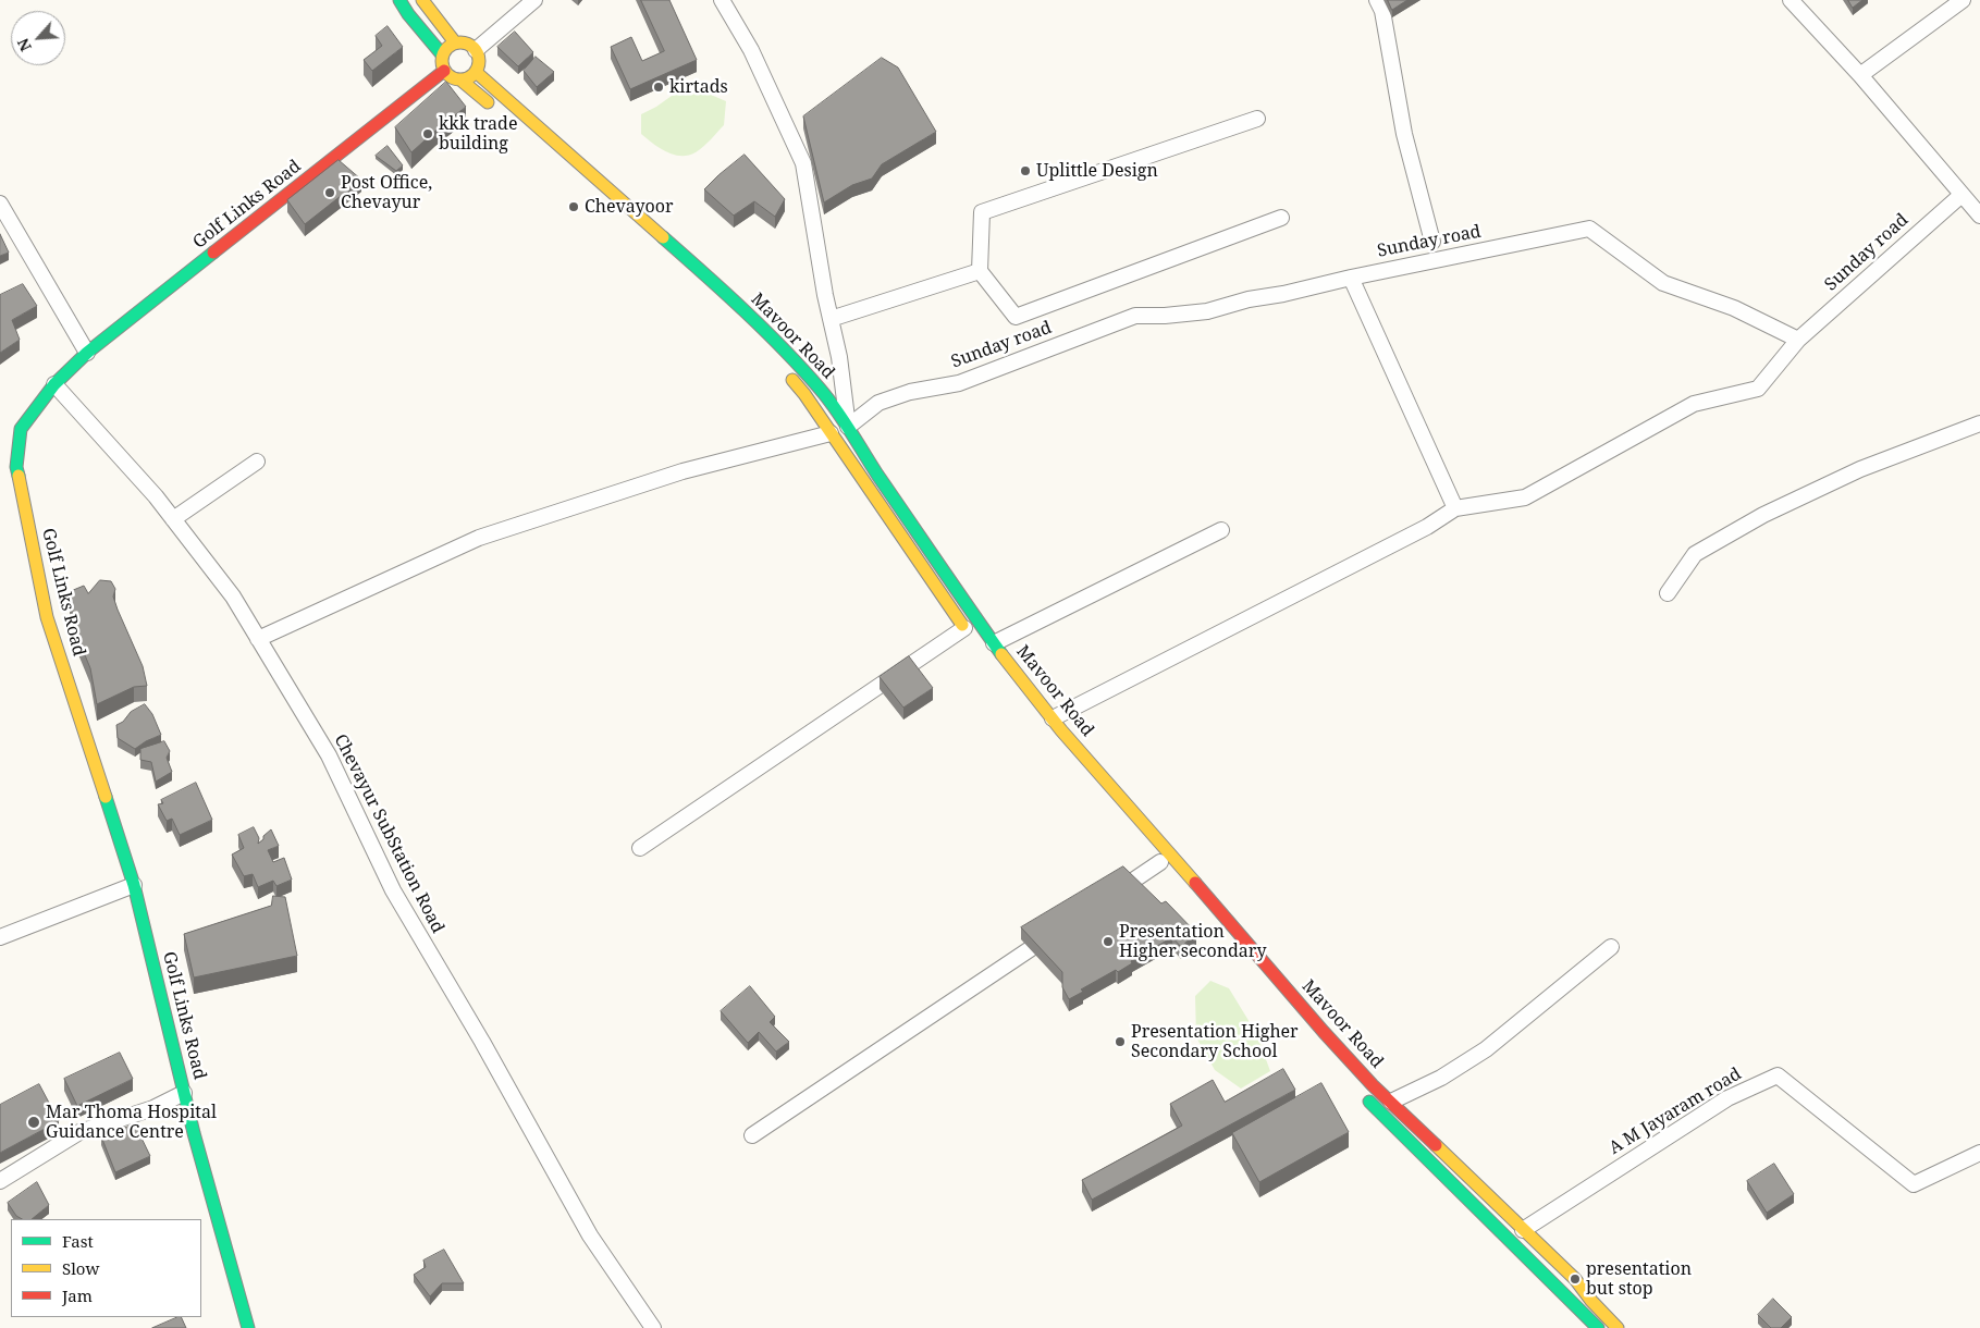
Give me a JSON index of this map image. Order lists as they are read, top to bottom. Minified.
{"streets":{"main road":["Golf Links Road","Mavoor Road"],"street":["Sunday road","Chevayur SubStation Road","A M Jayaram road"]},"crossings":[["Golf Links Road","Mavoor Road"],["Golf Links Road","Chevayur SubStation Road"],["Sunday road","Mavoor Road"],["Mavoor Road","A M Jayaram road"]],"places":["kirtads","kkk trade building","Uplittle Design","Post Office, Chevayur","Chevayoor","Presentation Higher secondary","Presentation Higher Secondary School","Mar Thoma Hospital Guidance Centre","presentation but stop"],"legend":["Fast","Slow","Jam"],"north":"bottom left"}
